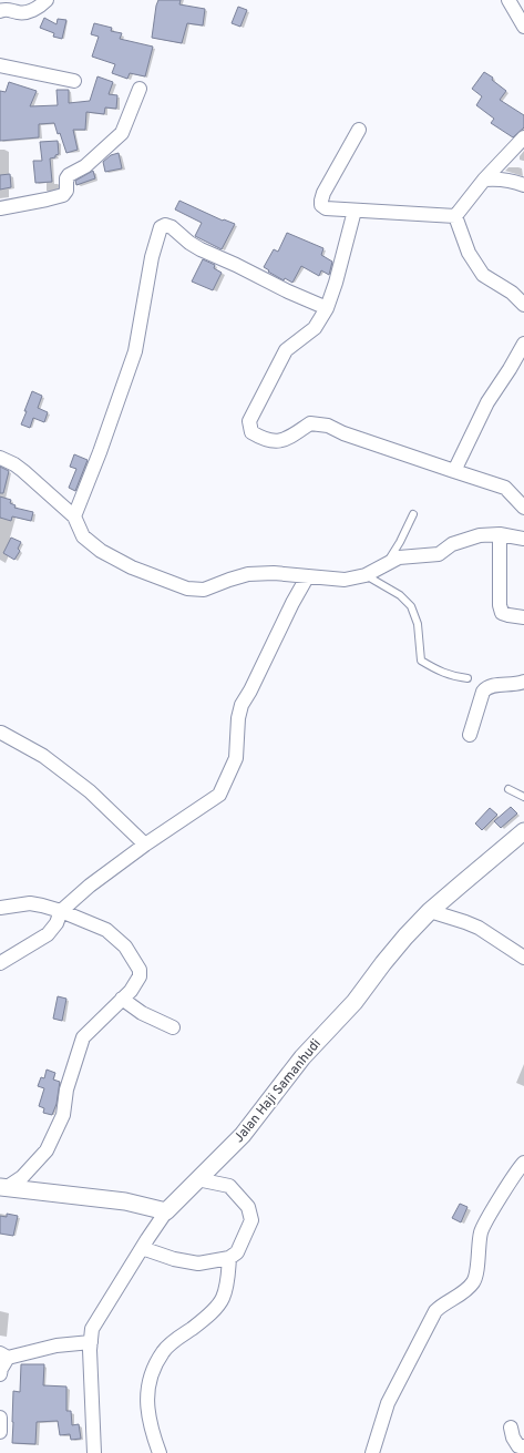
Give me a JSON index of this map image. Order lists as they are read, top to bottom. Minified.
{"streets":{"street":["Jalan Haji Samanhudi"]}}
